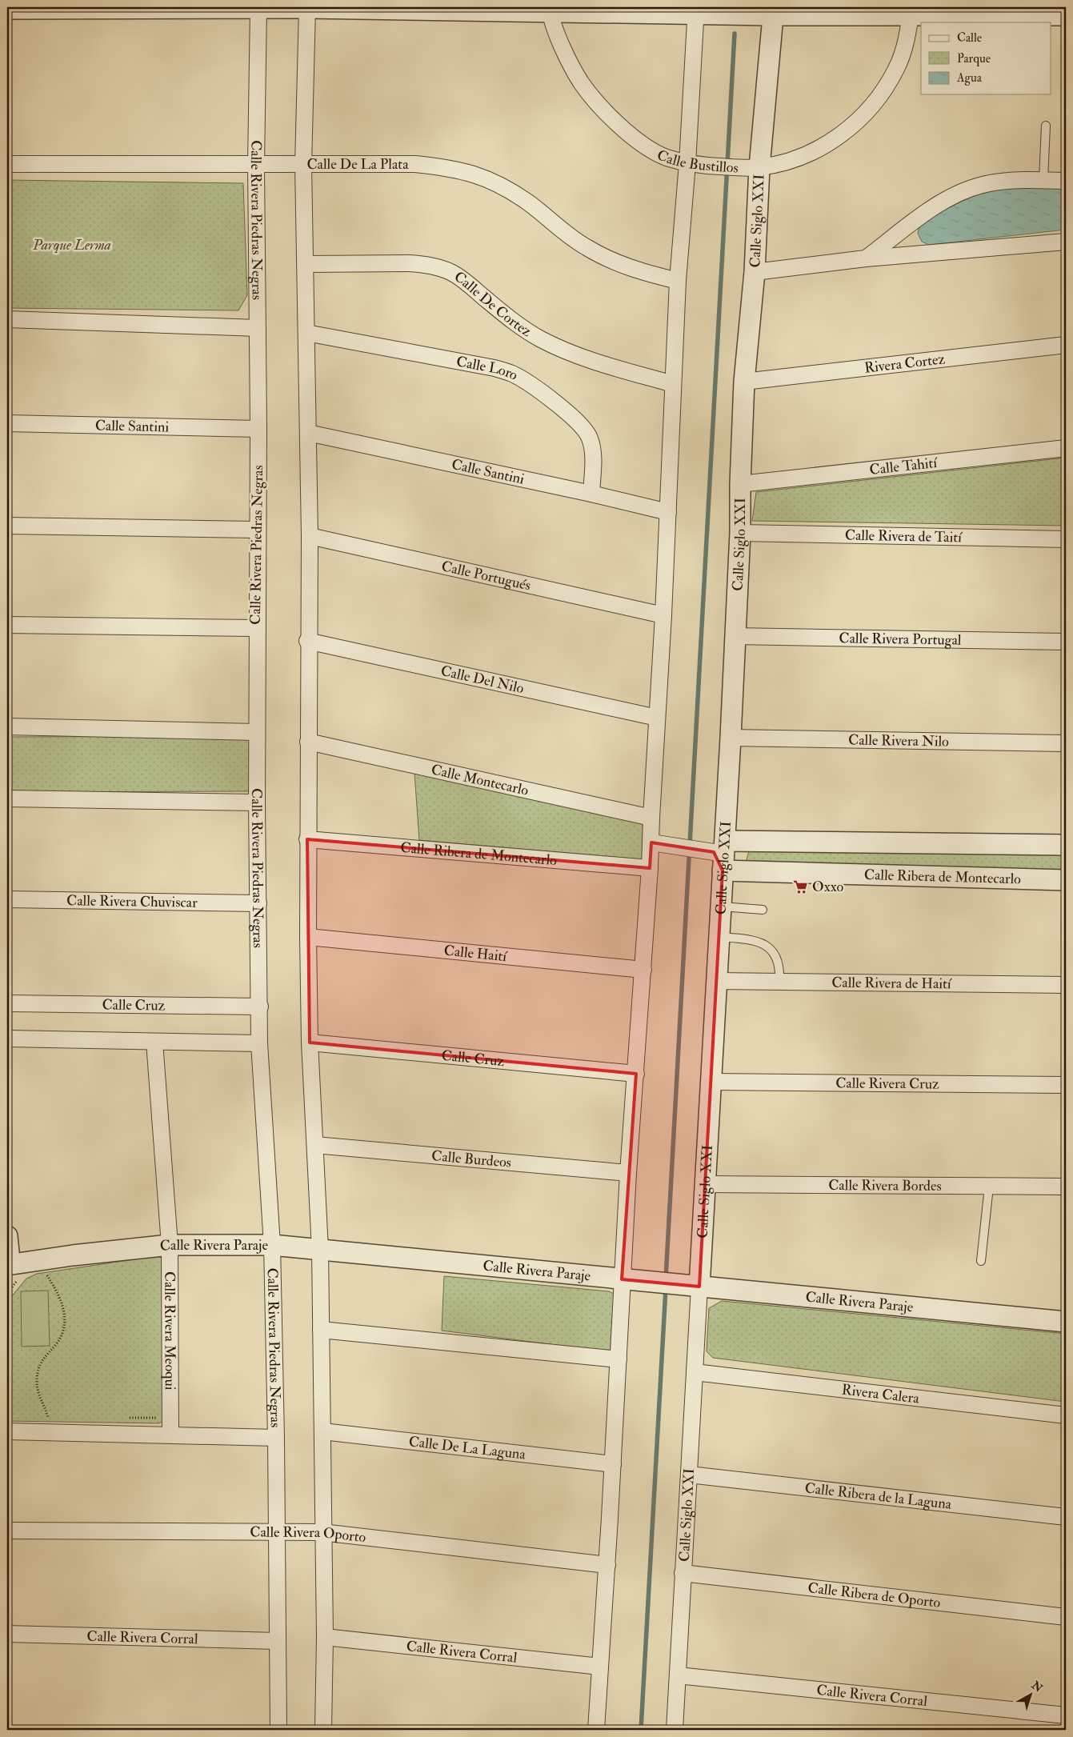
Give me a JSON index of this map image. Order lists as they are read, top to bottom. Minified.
{"streets":{"street":["Calle Bustillos","Calle De La Plata","Calle Rivera Piedras Negras","Calle Siglo XXI","Calle De Cortez","Rivera Cortez","Calle Loro","Calle Santini","Calle Tahití","Calle Rivera de Taití","Calle Portugués","Calle Rivera Portugal","Calle Del Nilo","Calle Rivera Nilo","Calle Montecarlo","Calle Ribera de Montecarlo","Calle Rivera Chuviscar","Calle Haití","Calle Rivera de Haití","Calle Cruz","Calle Rivera Cruz","Calle Burdeos","Calle Rivera Bordes","Calle Rivera Paraje","Calle Rivera Meoqui","Rivera Calera","Calle De La Laguna","Calle Ribera de la Laguna","Calle Rivera Oporto","Calle Ribera de Oporto","Calle Rivera Corral"]},"crossings":[["Calle Bustillos","Calle Siglo XXI"],["Calle De La Plata","Calle Rivera Piedras Negras"],["Calle Rivera Piedras Negras","Calle Santini"],["Calle Rivera Piedras Negras","Calle Rivera Chuviscar"],["Calle Rivera Piedras Negras","Calle Cruz"],["Calle Rivera Piedras Negras","Calle Rivera Paraje"],["Calle Rivera Piedras Negras","Calle Rivera Oporto"],["Calle Rivera Piedras Negras","Calle Rivera Corral"],["Calle Siglo XXI","Rivera Cortez"],["Calle Siglo XXI","Calle Tahití"],["Calle Siglo XXI","Calle Rivera de Taití"],["Calle Siglo XXI","Calle Rivera Portugal"],["Calle Siglo XXI","Calle Rivera Nilo"],["Calle Siglo XXI","Calle Ribera de Montecarlo"],["Calle Siglo XXI","Calle Rivera de Haití"],["Calle Siglo XXI","Calle Rivera Cruz"],["Calle Siglo XXI","Calle Rivera Bordes"],["Calle Siglo XXI","Calle Rivera Paraje"],["Calle Siglo XXI","Rivera Calera"],["Calle Siglo XXI","Calle Ribera de la Laguna"],["Calle Siglo XXI","Calle Ribera de Oporto"],["Calle Siglo XXI","Calle Rivera Corral"],["Calle Loro","Calle Santini"],["Calle Rivera Paraje","Calle Rivera Meoqui"]],"parks":["Parque Lerma"],"places":{"supermarket":["Oxxo"]},"legend":["Calle","Parque","Agua"],"north":"top right"}
